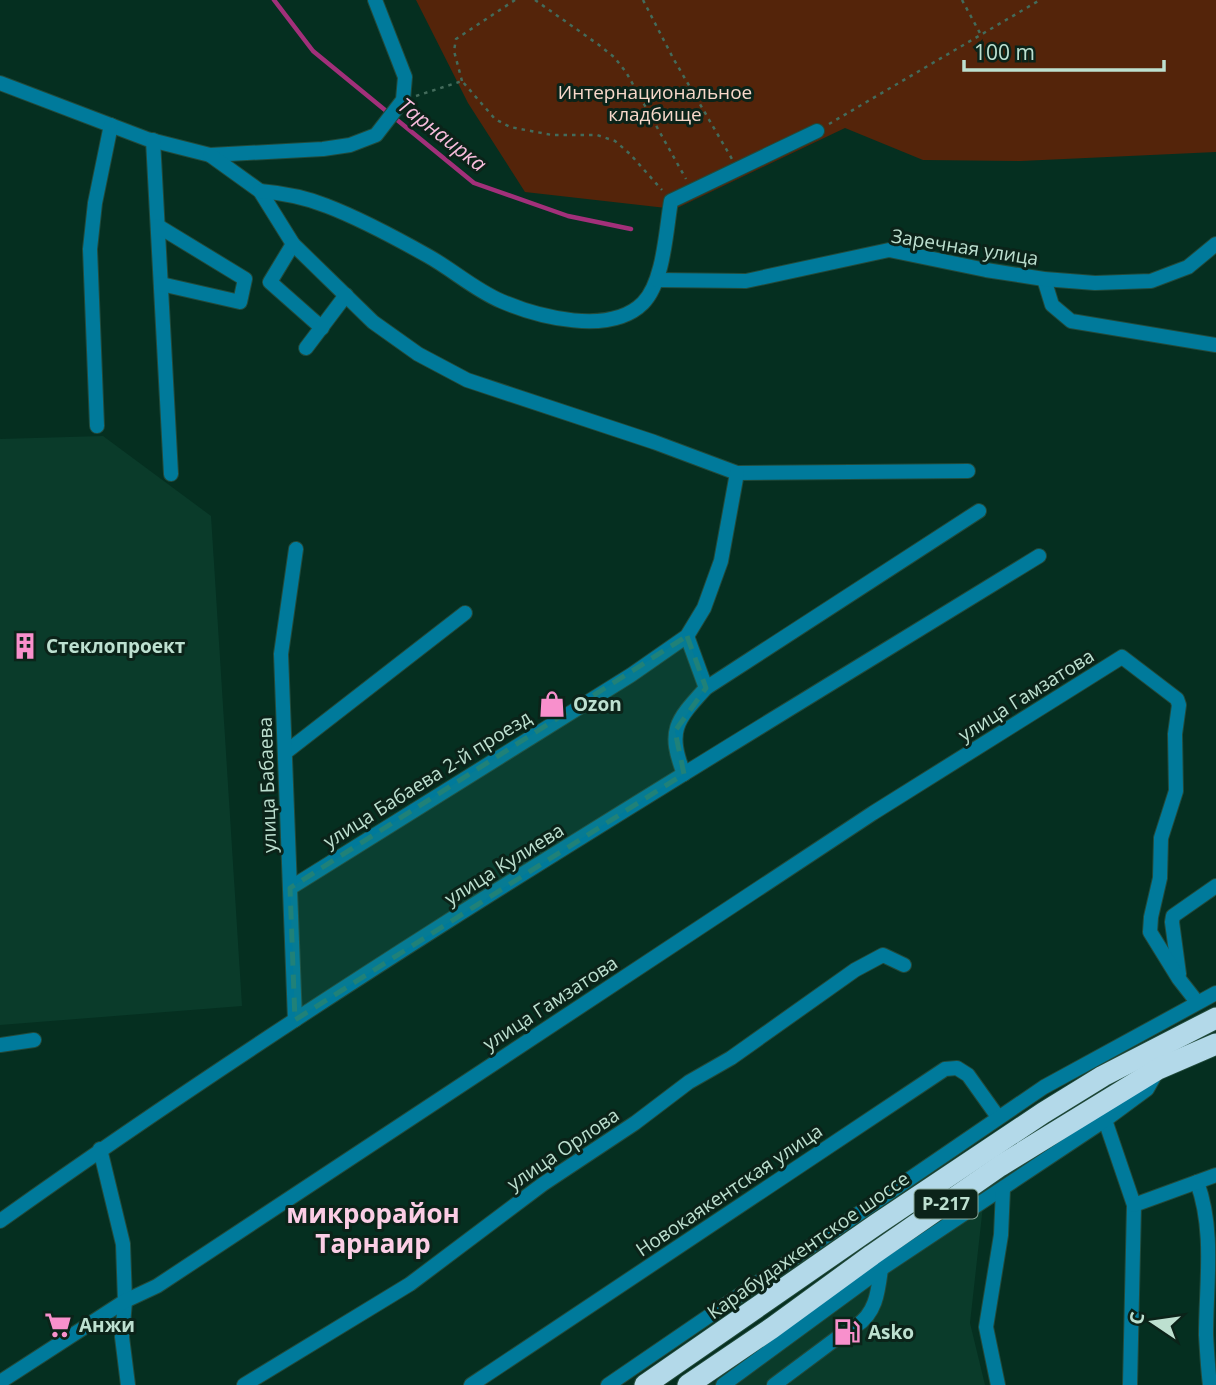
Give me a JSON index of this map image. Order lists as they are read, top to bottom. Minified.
{"streets":{"highway":["Р-217","Карабудахкентское шоссе"],"street":["Заречная улица","улица Гамзатова","улица Бабаева 2-й проезд","улица Бабаева","улица Кулиева","улица Орлова","Новокаякентская улица"]},"crossings":[["улица Бабаева 2-й проезд","улица Бабаева"],["улица Бабаева","улица Кулиева"]],"districts":["микрорайон Тарнаир"],"water":["Тарнаирка"],"parks":["Интернациональное кладбище"],"places":{"building":["Стеклопроект"],"shop":["Ozon"],"supermarket":["Анжи"],"fuel station":["Asko"]},"scale_bar":"100 m","north":"left"}
